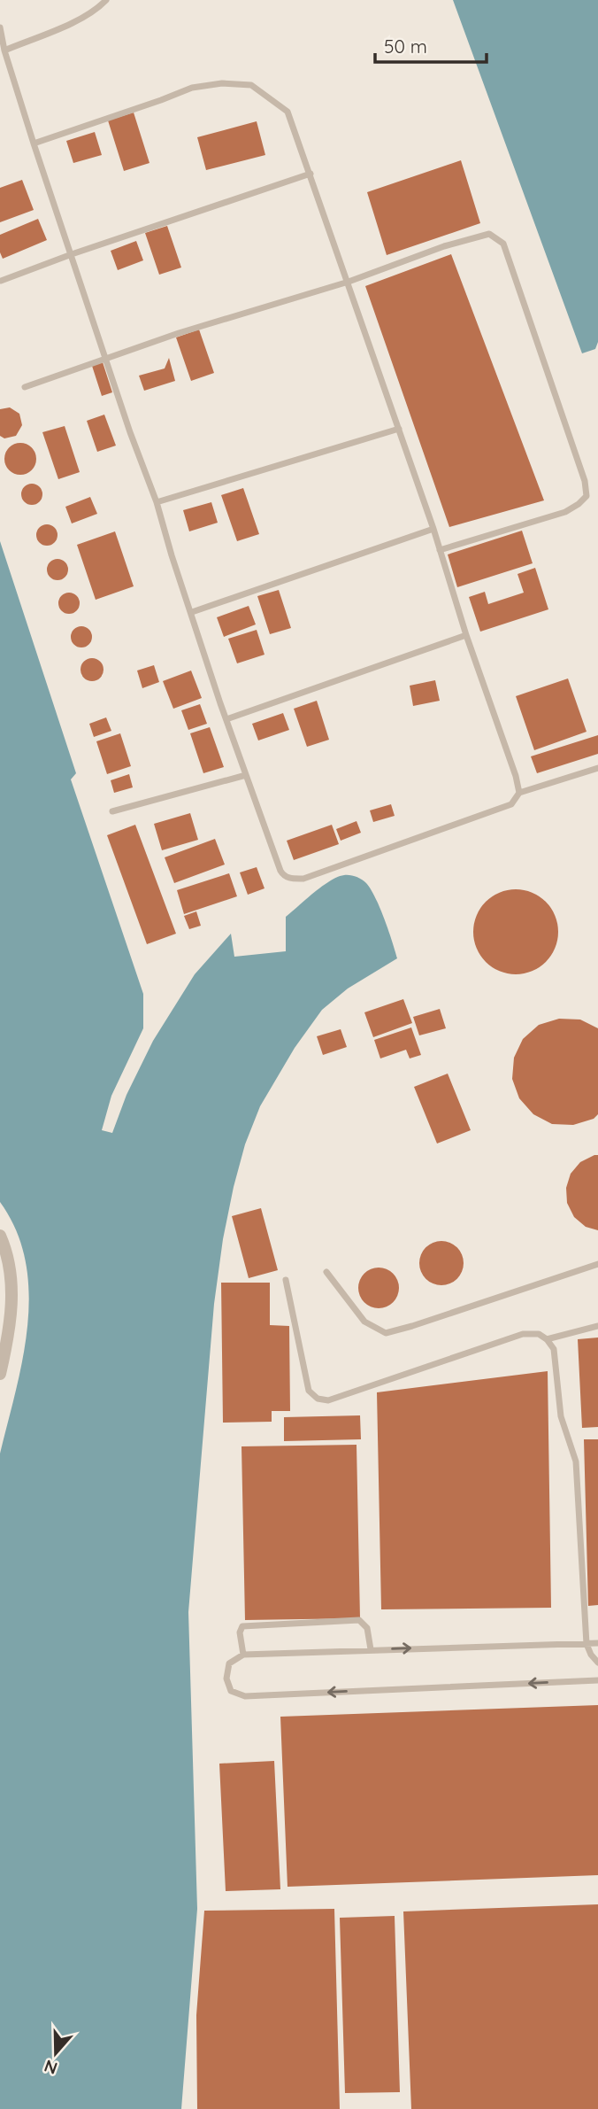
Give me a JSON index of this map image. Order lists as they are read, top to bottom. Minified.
{"scale_bar":"50 m","north":"bottom"}
